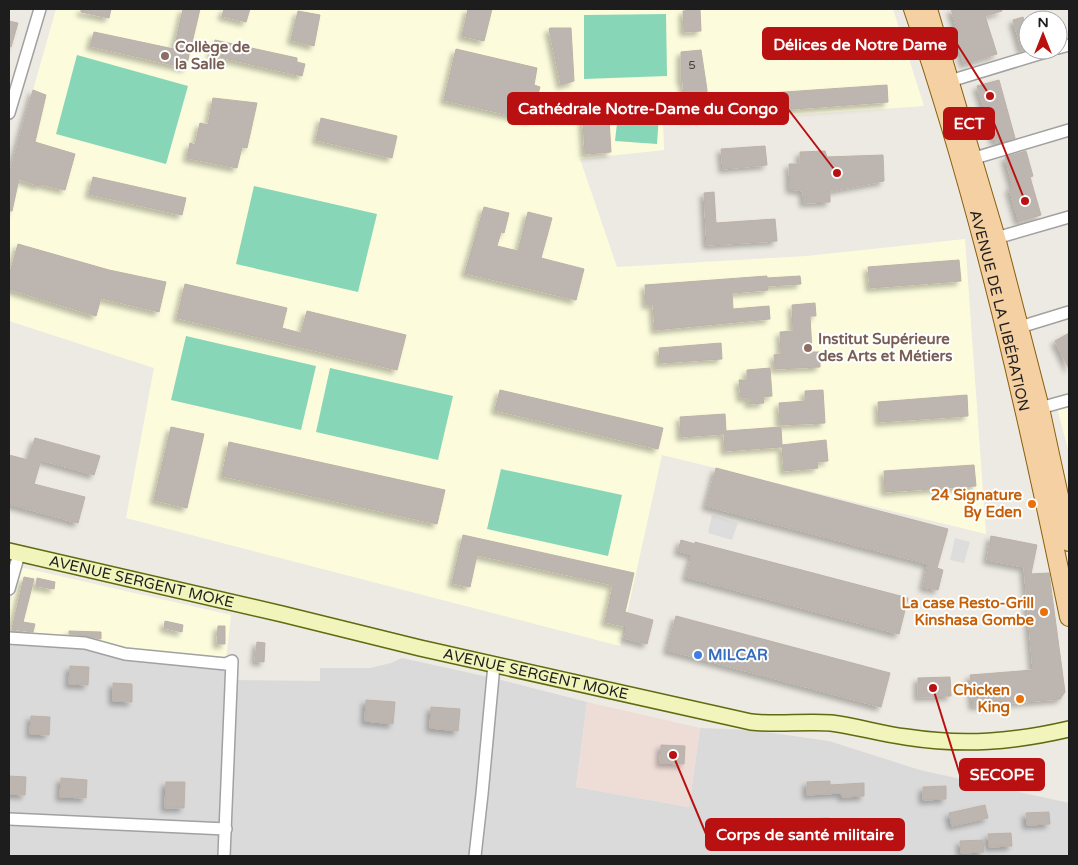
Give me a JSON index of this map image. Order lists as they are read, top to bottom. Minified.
{"streets":{"main road":["AVENUE DE LA LIBÉRATION","AVENUE SERGENT MOKE"]},"places":["Collège de la Salle","Délices de Notre Dame","Cathédrale Notre-Dame du Congo","ECT","Institut Supérieure des Arts et Métiers","24 Signature By Eden","La case Resto-Grill Kinshasa Gombe","MILCAR","SECOPE","Chicken King","Corps de santé militaire"],"house_numbers":["5"],"north":"top"}
